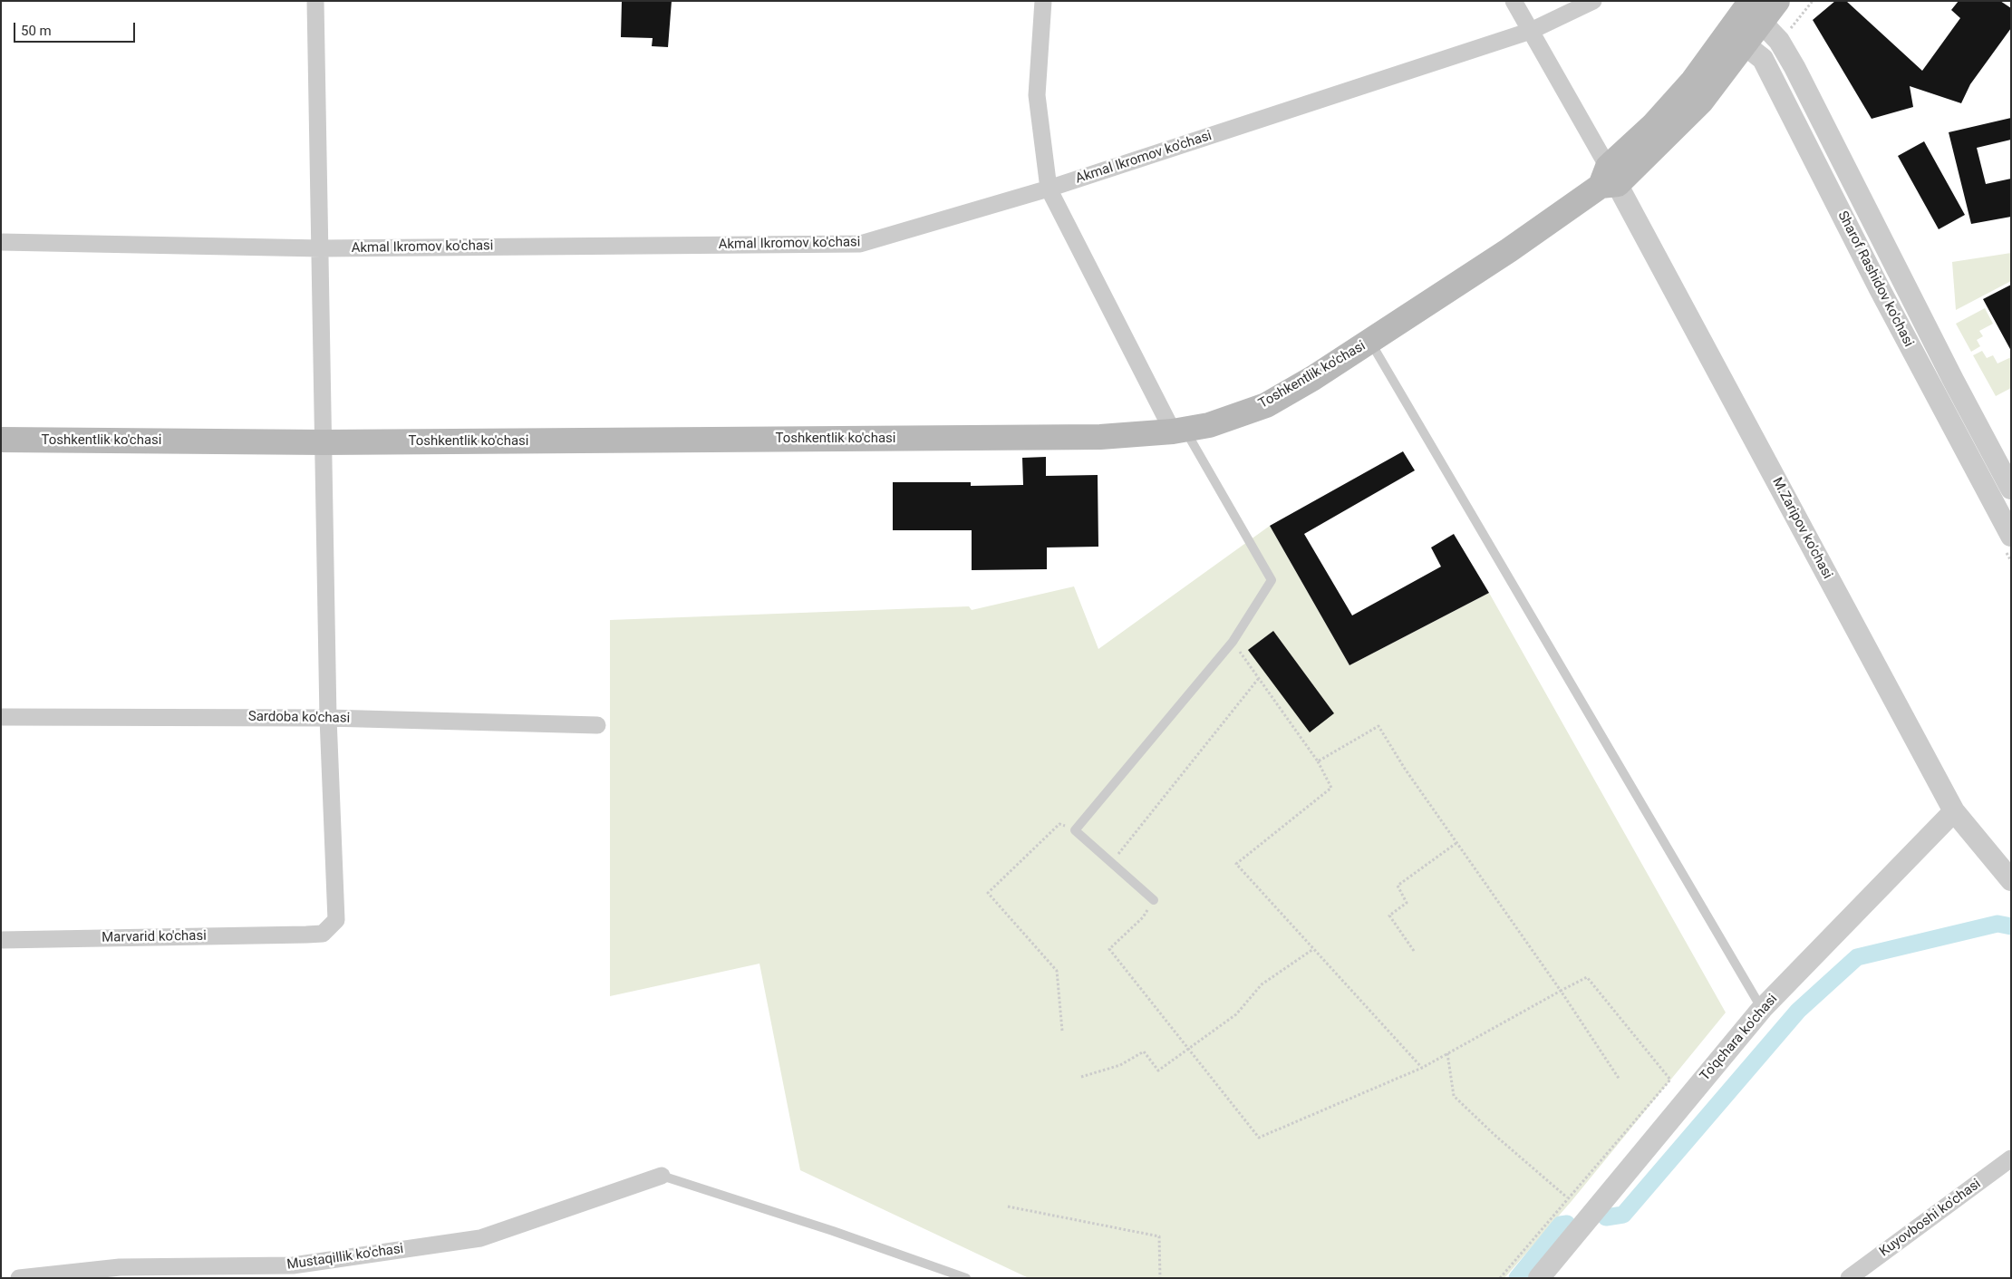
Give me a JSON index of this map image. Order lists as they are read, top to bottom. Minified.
{"streets":{"main road":["Toshkentlik ko'chasi"],"street":["Akmal Ikromov ko'chasi","Sharof Rashidov ko'chasi","M.Zaripov ko'chasi","Sardoba ko'chasi","Marvarid ko'chasi","To'qchara ko'chasi","Kuyovboshi ko'chasi","Mustaqillik ko'chasi"]},"crossings":[["Akmal Ikromov ko'chasi","Marvarid ko'chasi"],["Sharof Rashidov ko'chasi","Toshkentlik ko'chasi"],["Toshkentlik ko'chasi","M.Zaripov ko'chasi"],["Toshkentlik ko'chasi","Marvarid ko'chasi"],["M.Zaripov ko'chasi","To'qchara ko'chasi"],["Sardoba ko'chasi","Marvarid ko'chasi"]],"scale_bar":"50 m"}
